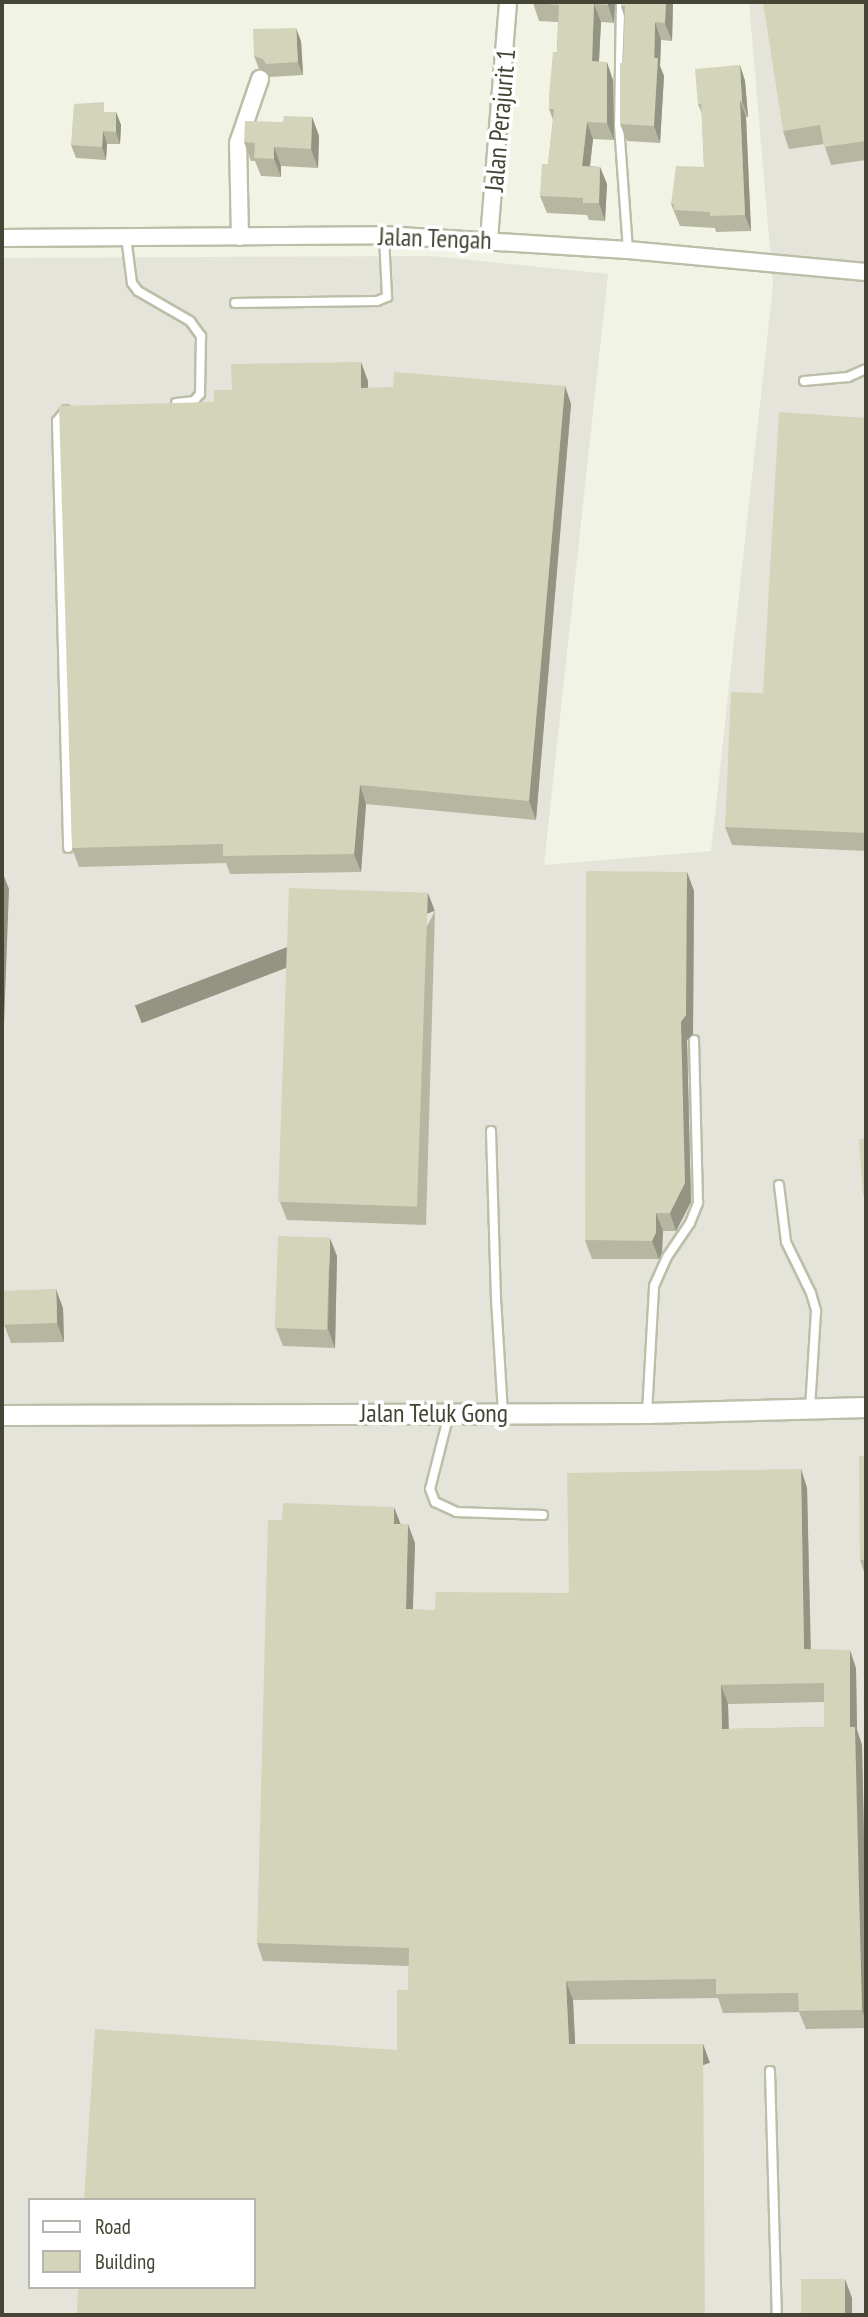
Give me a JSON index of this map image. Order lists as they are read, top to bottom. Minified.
{"streets":{"street":["Jalan Perajurit 1","Jalan Tengah","Jalan Teluk Gong"]},"crossings":[["Jalan Perajurit 1","Jalan Tengah"]],"legend":["Road","Building"]}
